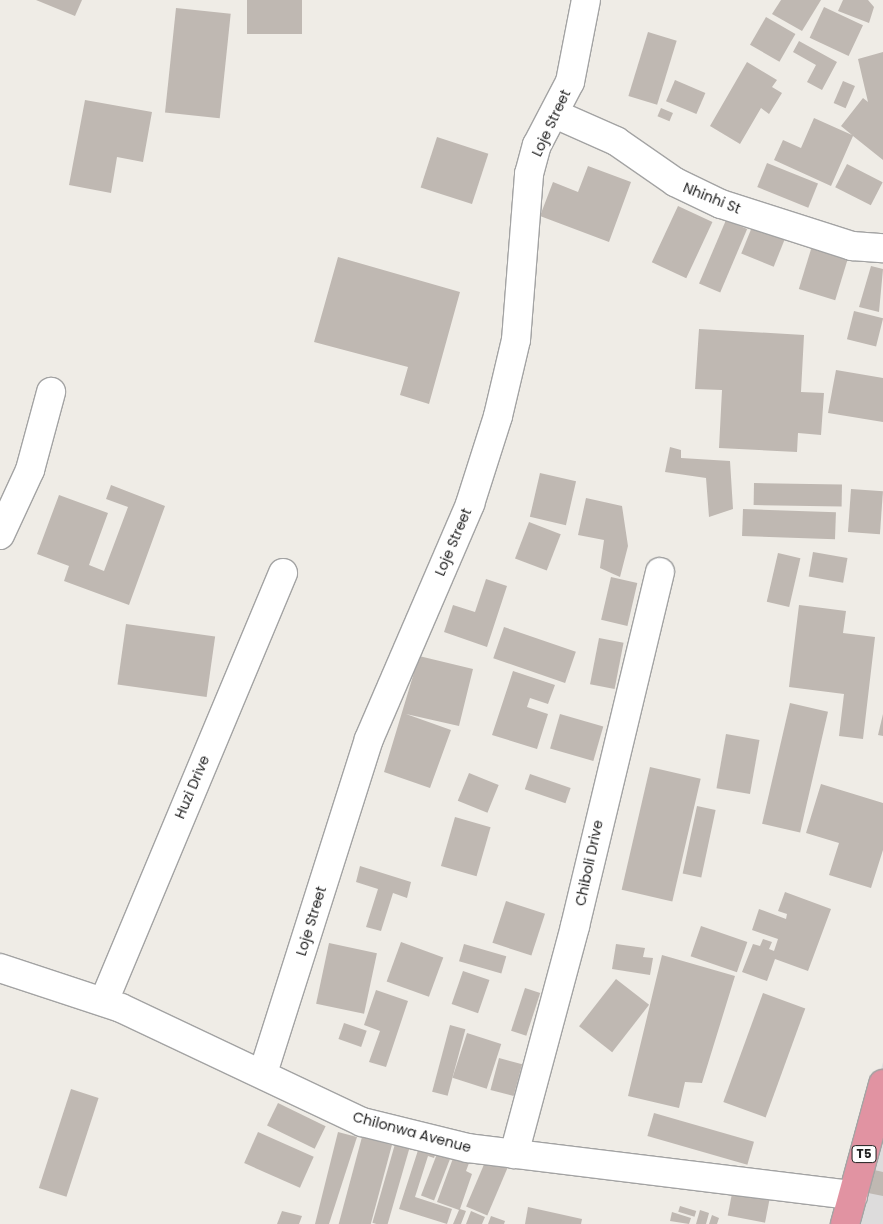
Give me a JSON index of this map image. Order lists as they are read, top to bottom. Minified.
{"streets":{"highway":["T5"],"street":["Loje Street","Nhinhi St","Huzi Drive","Chiboli Drive","Chilonwa Avenue"]},"crossings":[["Loje Street","Nhinhi St"],["Loje Street","Chilonwa Avenue"],["Huzi Drive","Chilonwa Avenue"],["Chiboli Drive","Chilonwa Avenue"],["Chilonwa Avenue","T5"]]}
